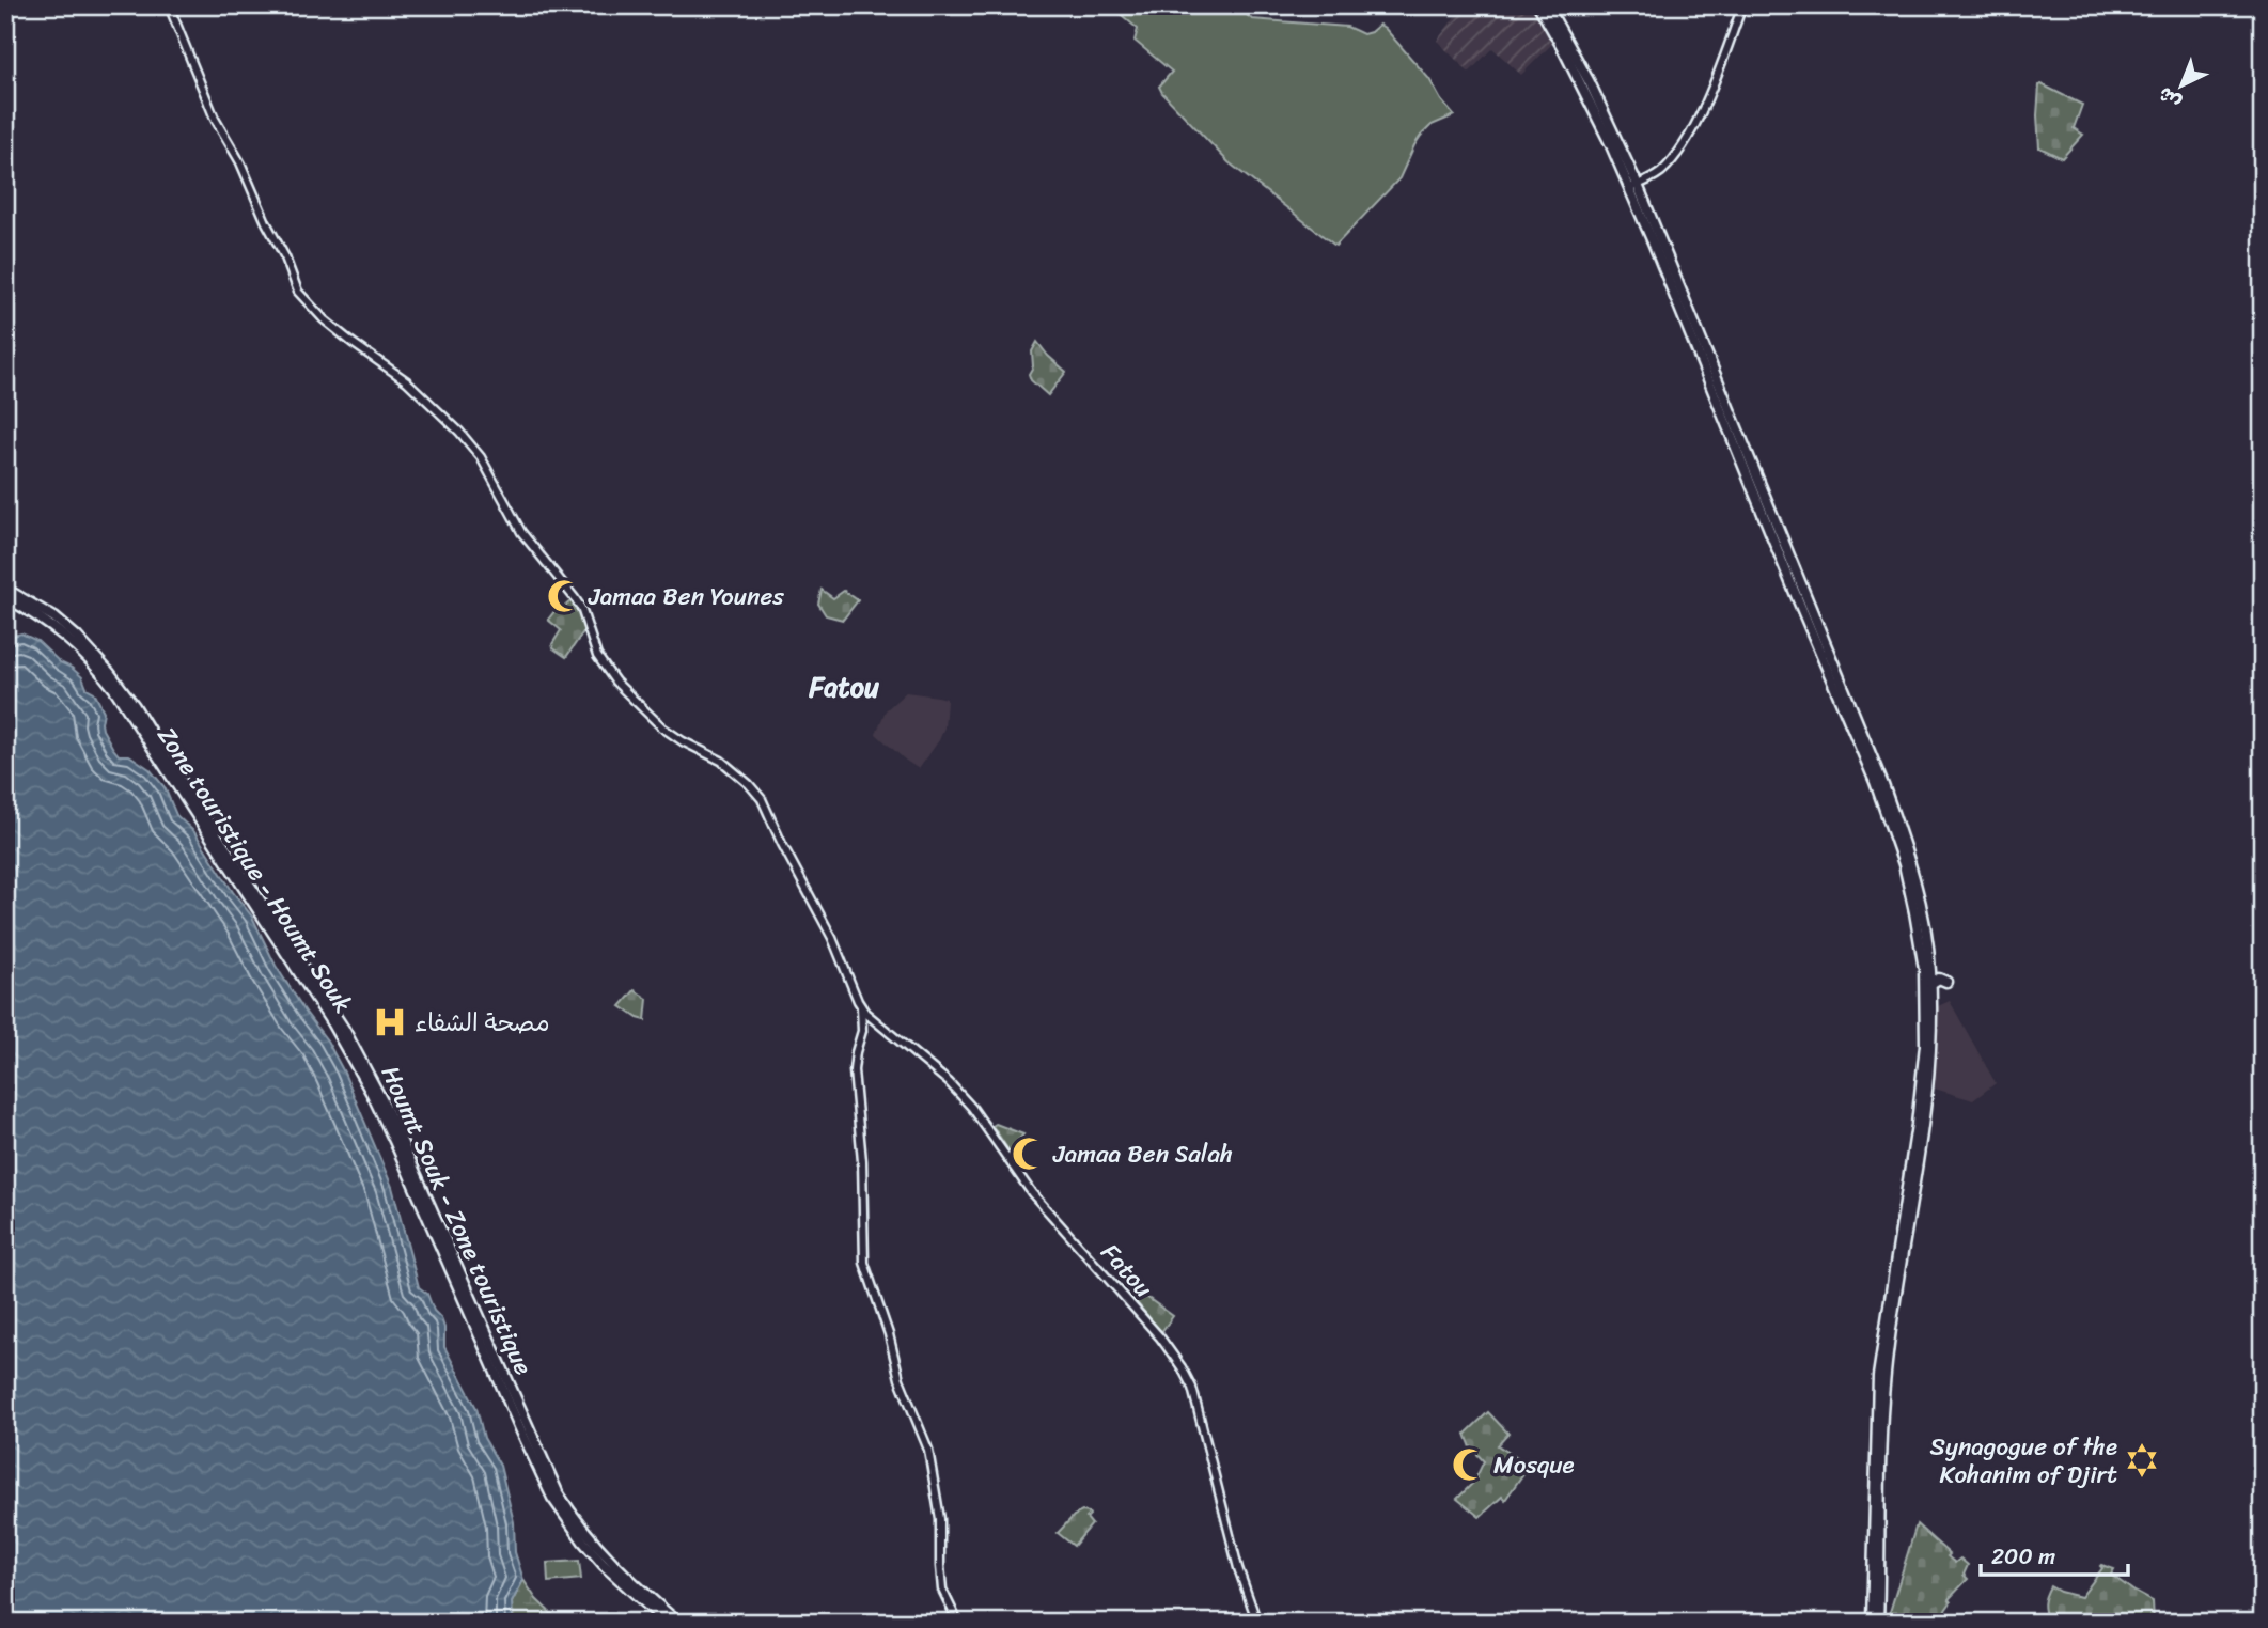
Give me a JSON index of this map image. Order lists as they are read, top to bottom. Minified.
{"streets":{"main road":["Zone touristique - Houmt Souk","Houmt Souk - Zone touristique"],"street":["Fatou"]},"districts":["Fatou"],"places":{"mosque":["Jamaa Ben Younes","Jamaa Ben Salah","Mosque"],"hospital":["مصحة الشفاء"],"synagogue":["Synagogue of the Kohanim of Djirt"]},"scale_bar":"200 m","north":"bottom left"}
